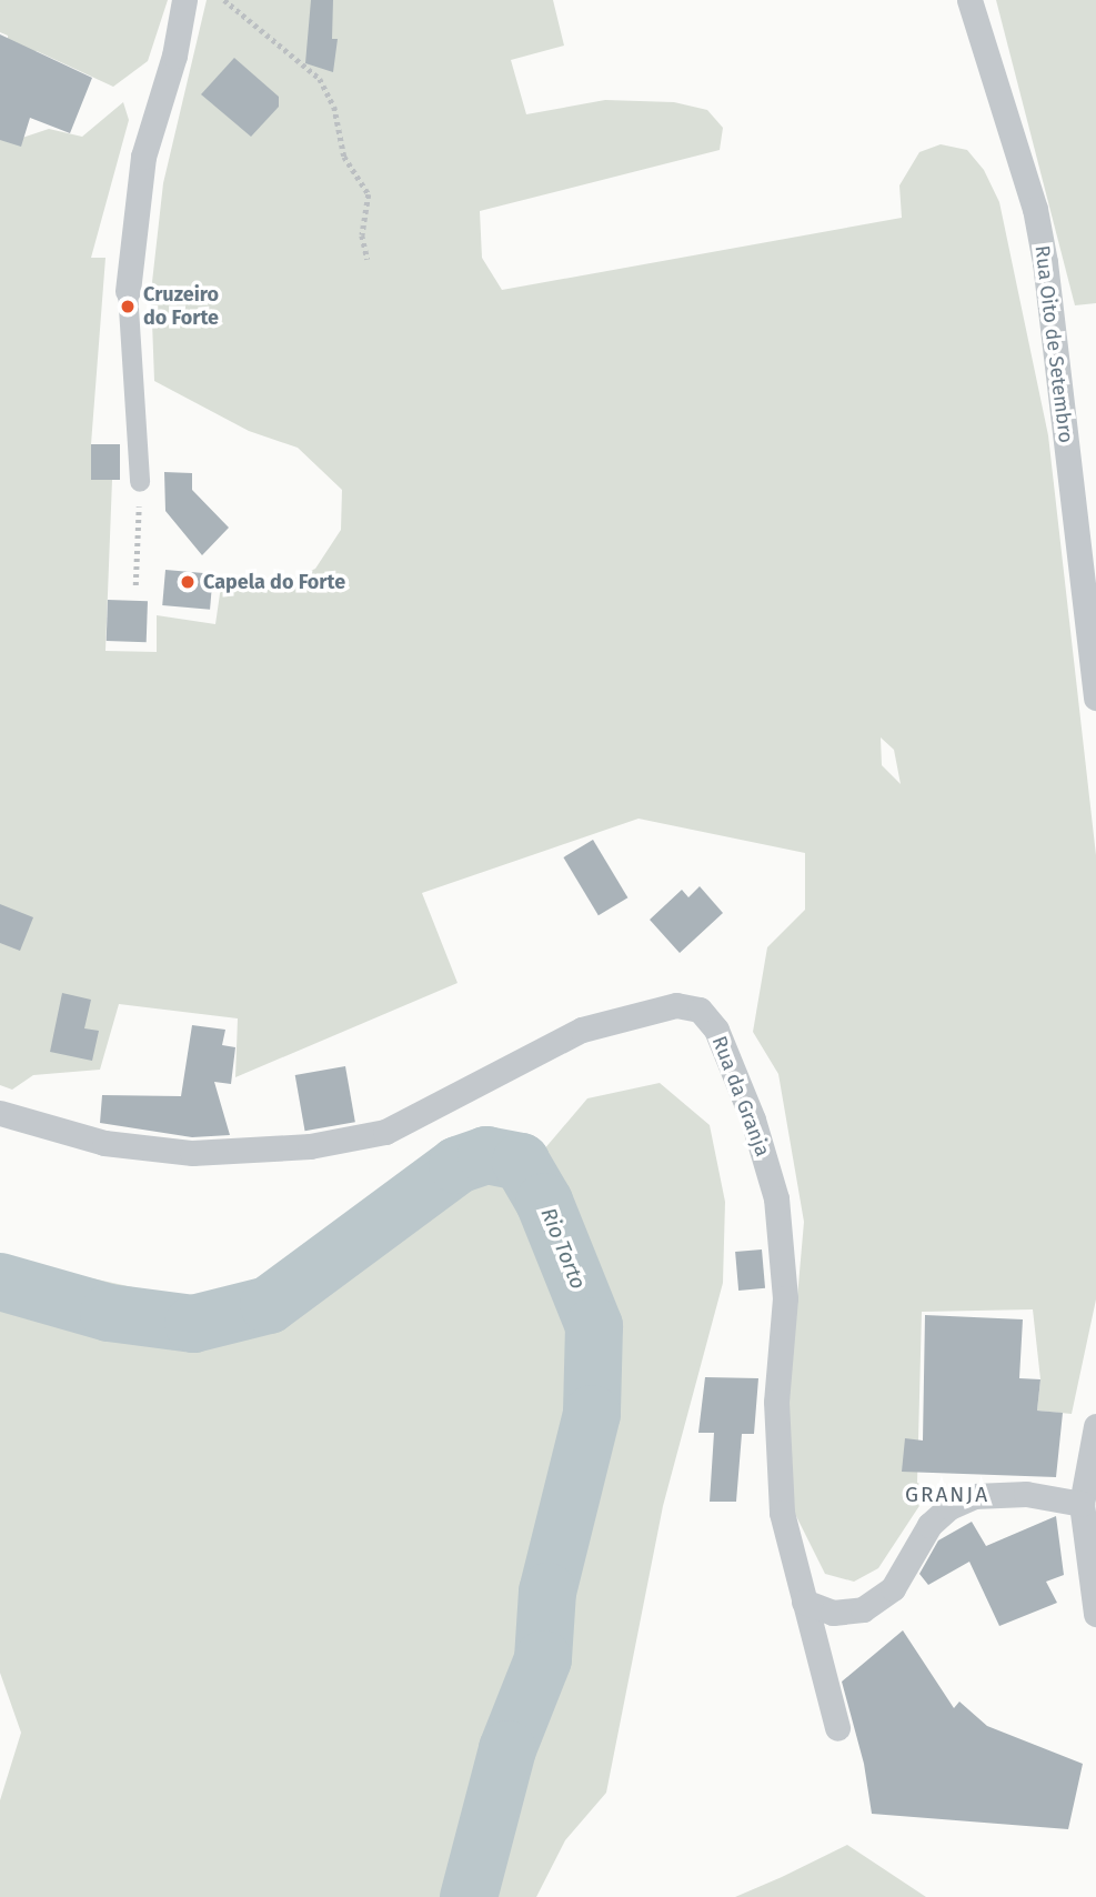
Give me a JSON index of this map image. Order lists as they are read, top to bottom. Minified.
{"streets":{"street":["Rua Oito de Setembro","Rua da Granja"]},"districts":["GRANJA"],"water":["Rio Torto"],"places":["Cruzeiro do Forte","Capela do Forte"]}
